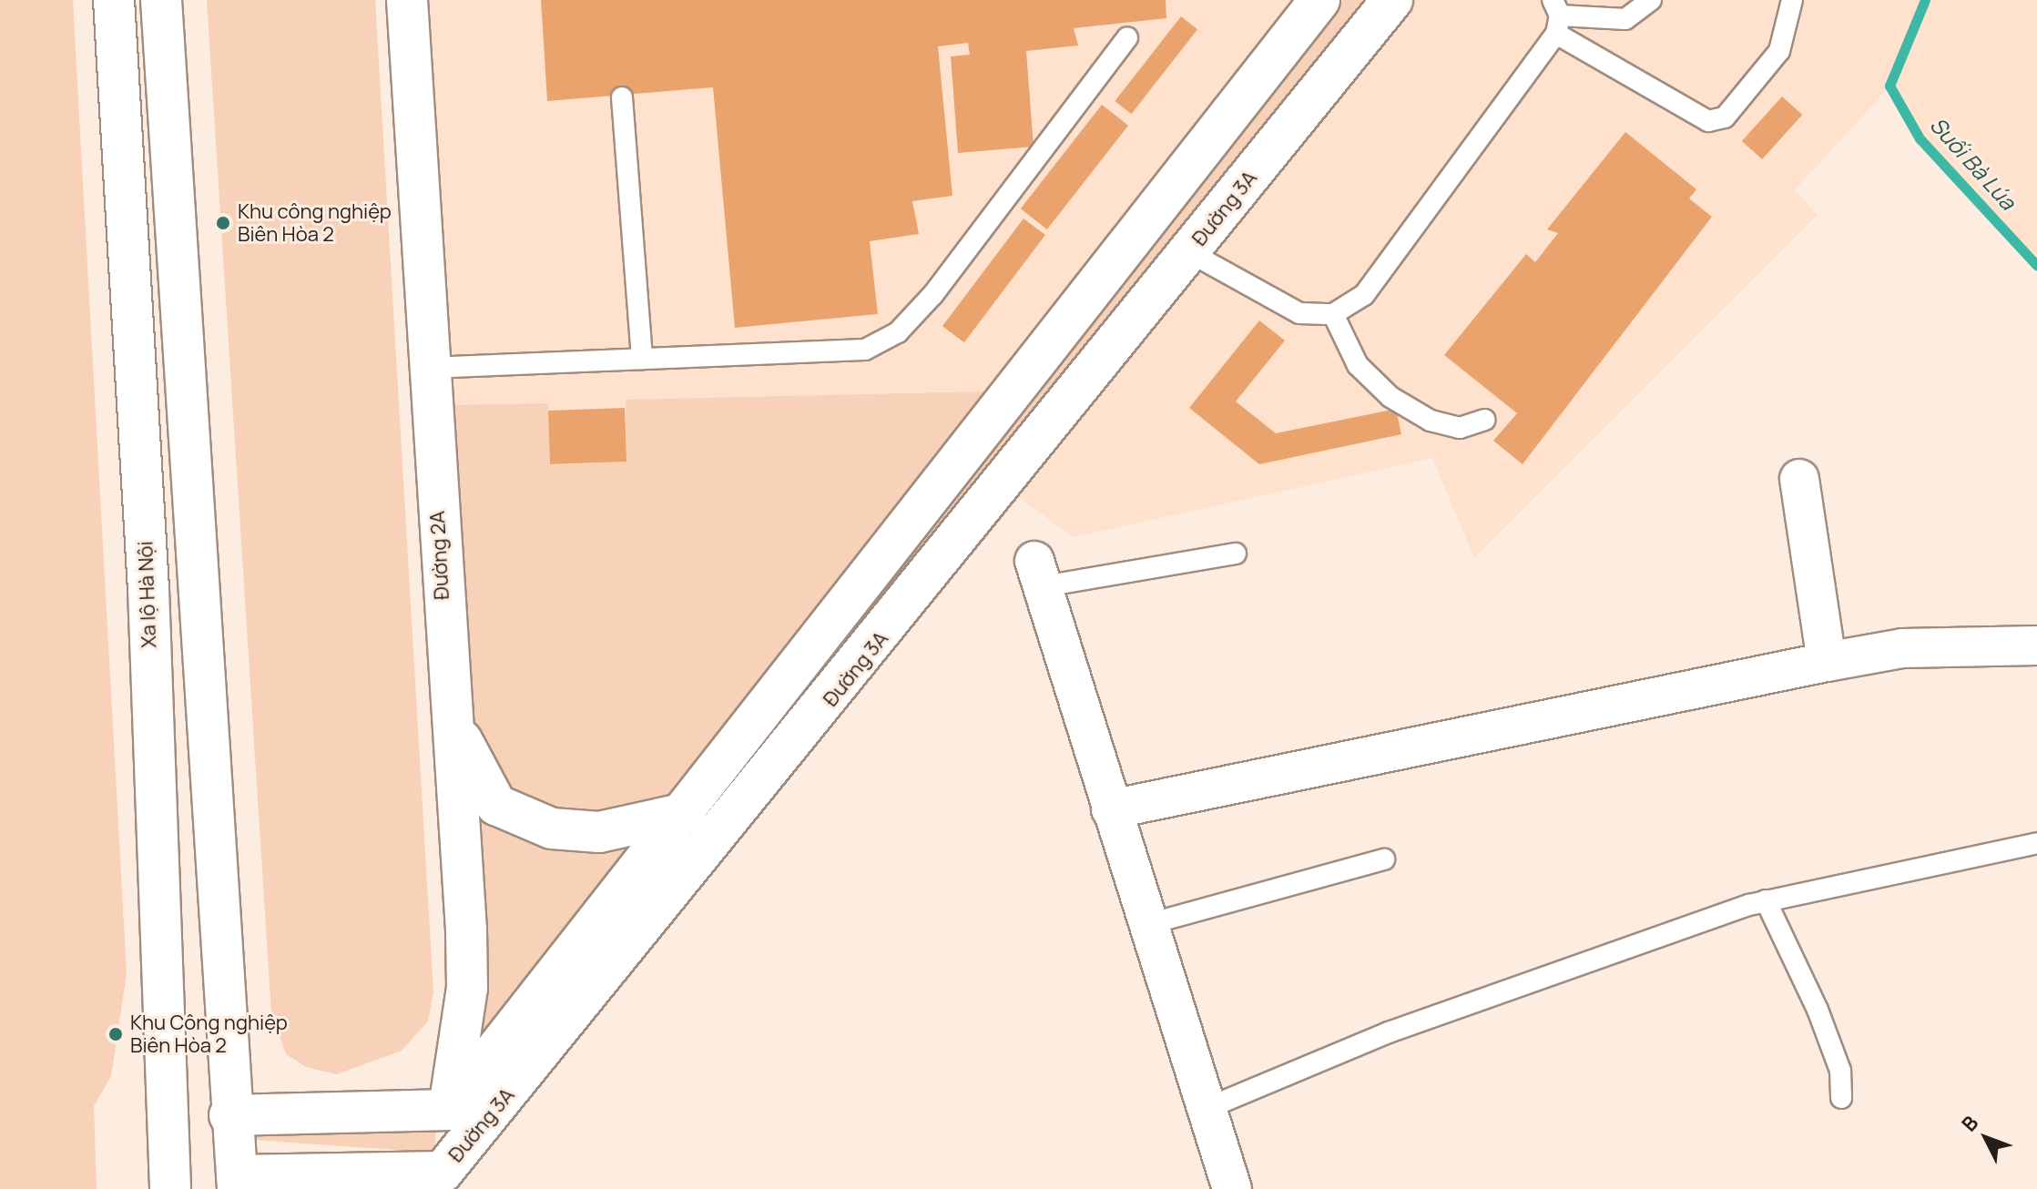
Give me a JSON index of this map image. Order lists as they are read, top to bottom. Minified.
{"streets":{"main road":["Đường 3A","Đường 2A","Xa lộ Hà Nội"]},"crossings":[["Đường 3A","Đường 2A"]],"water":["Suối Bà Lúa"],"places":["Khu công nghiệp Biên Hòa 2","Khu Công nghiệp Biên Hòa 2"],"north":"top left"}
